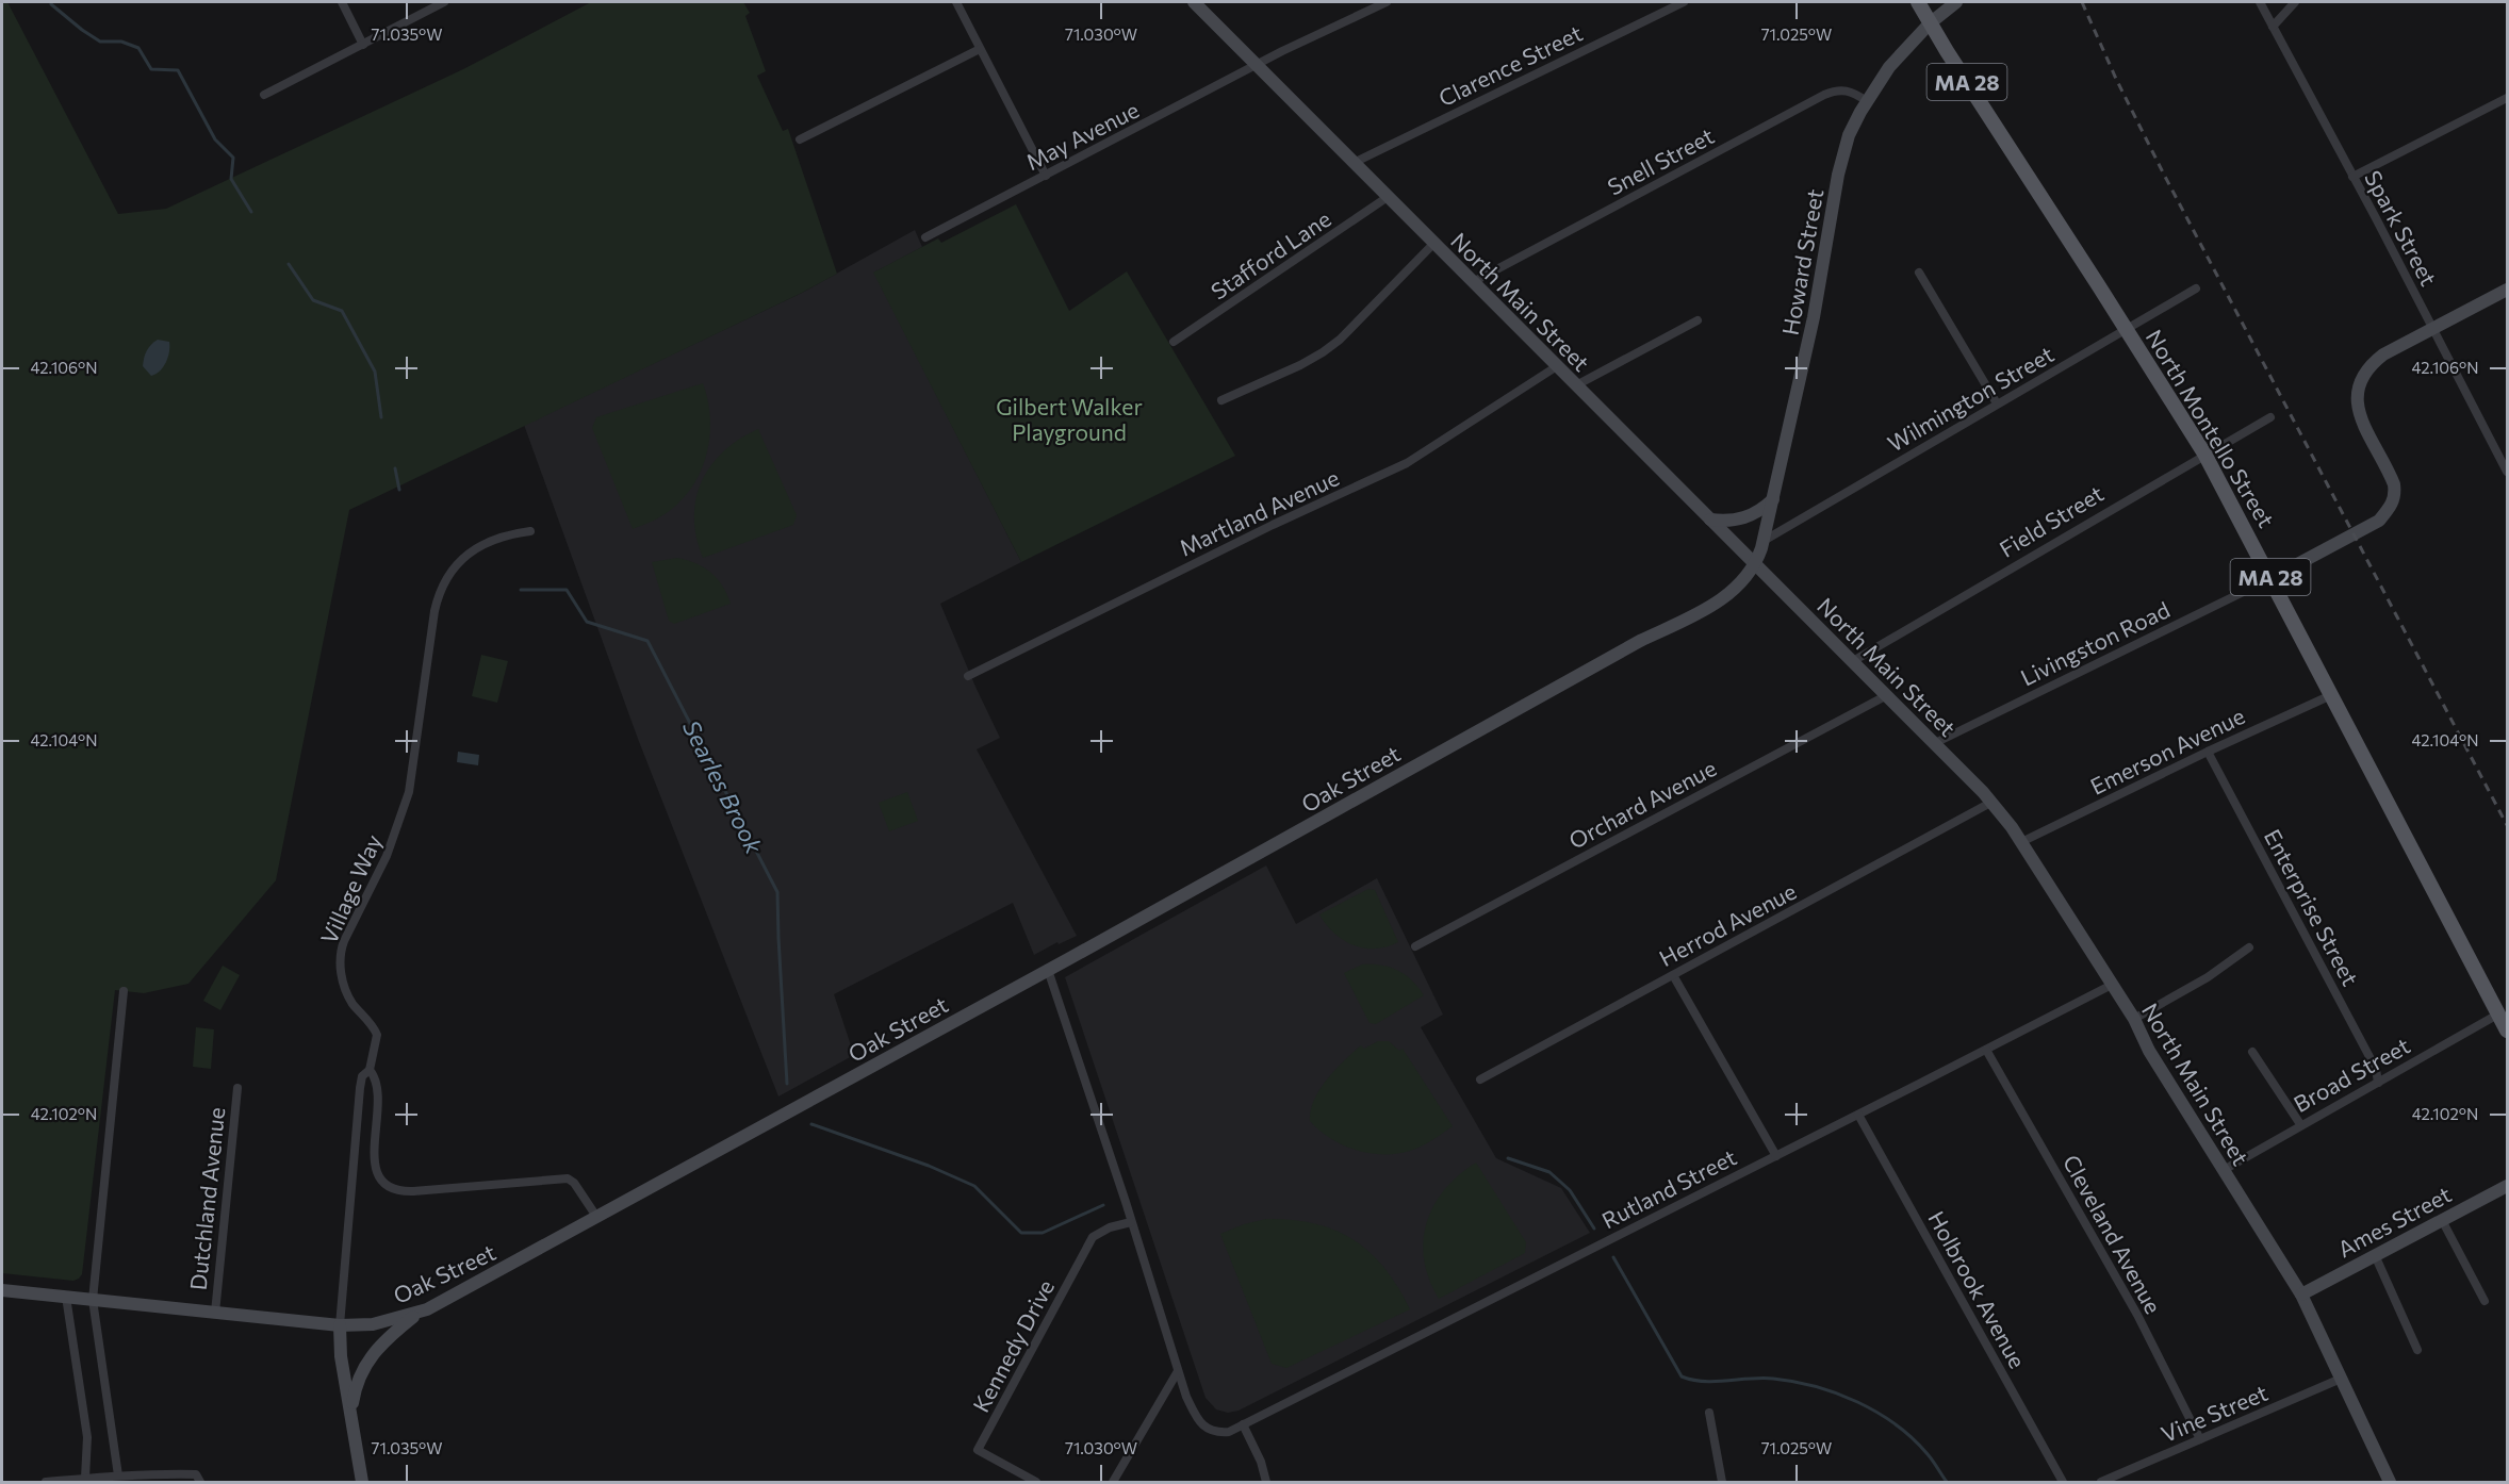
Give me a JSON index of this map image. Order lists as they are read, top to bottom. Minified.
{"streets":{"main road":["MA 28","Howard Street","North Main Street","North Montello Street","Oak Street","Ames Street"],"street":["Clarence Street","May Avenue","Snell Street","Spark Street","Stafford Lane","Wilmington Street","Martland Avenue","Field Street","Livingston Road","Emerson Avenue","Orchard Avenue","Village Way","Enterprise Street","Herrod Avenue","Broad Street","Rutland Street","Dutchland Avenue","Cleveland Avenue","Holbrook Avenue","Kennedy Drive","Vine Street"]},"crossings":[["Clarence Street","North Main Street"],["May Avenue","North Main Street"],["Snell Street","Howard Street"],["Snell Street","North Main Street"],["Stafford Lane","North Main Street"],["Howard Street","North Main Street"],["Howard Street","Wilmington Street"],["Howard Street","North Montello Street"],["Howard Street","Oak Street"],["North Main Street","Martland Avenue"],["North Main Street","Field Street"],["North Main Street","Livingston Road"],["North Main Street","Emerson Avenue"],["North Main Street","Oak Street"],["North Main Street","Orchard Avenue"],["North Main Street","Herrod Avenue"],["North Main Street","Broad Street"],["North Main Street","Rutland Street"],["North Main Street","Ames Street"],["North Main Street","Vine Street"],["Wilmington Street","North Montello Street"],["North Montello Street","Field Street"],["North Montello Street","Livingston Road"],["North Montello Street","Emerson Avenue"],["North Montello Street","Broad Street"],["Emerson Avenue","Enterprise Street"],["Oak Street","Village Way"],["Oak Street","Dutchland Avenue"],["Enterprise Street","Broad Street"],["Rutland Street","Cleveland Avenue"],["Rutland Street","Holbrook Avenue"],["Cleveland Avenue","Vine Street"]],"water":["Searles Brook"],"parks":["Gilbert Walker Playground"],"coordinates":["71.035°W","71.030°W","71.025°W","42.106°N","42.104°N","42.102°N"]}
